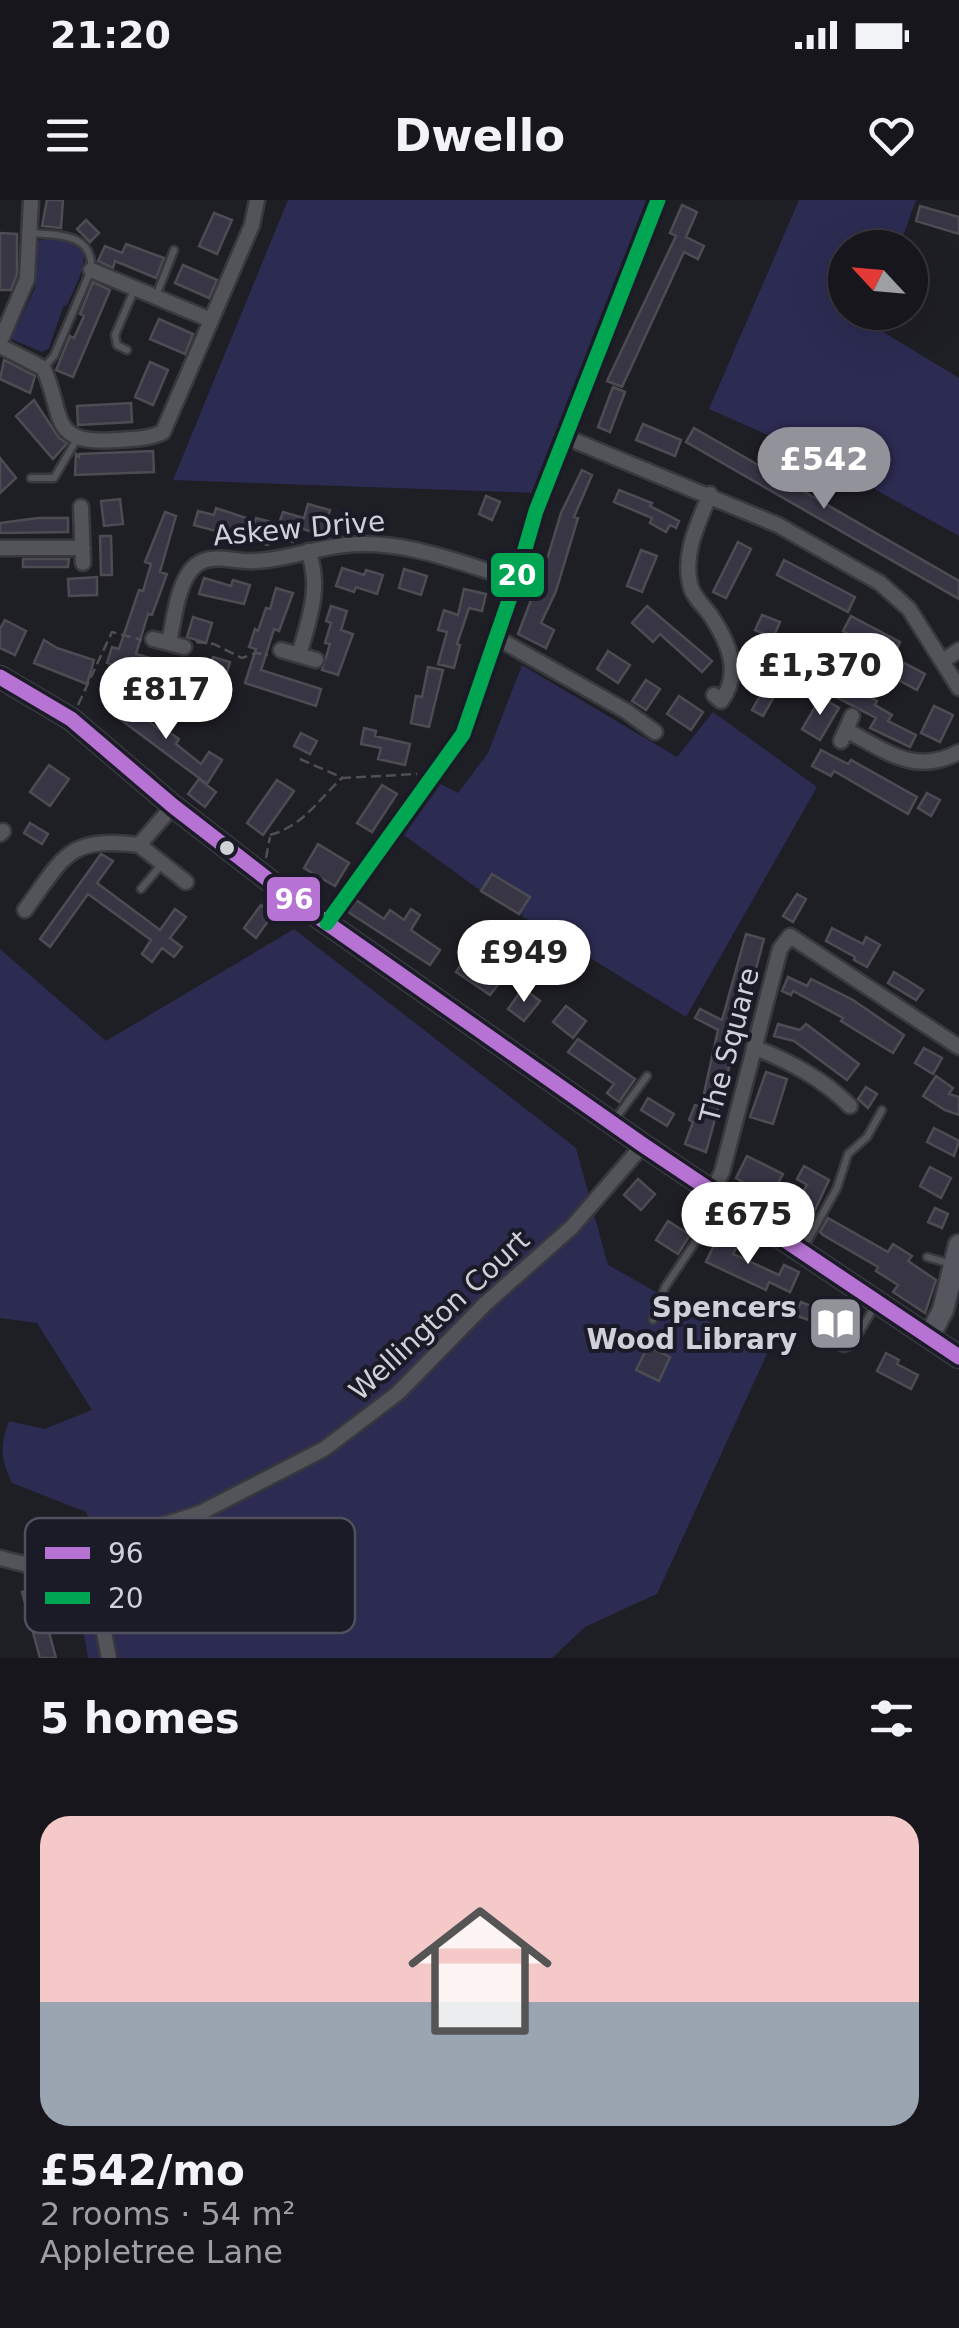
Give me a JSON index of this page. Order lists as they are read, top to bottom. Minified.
{"streets":{"street":["Askew Drive","The Square","Wellington Court"]},"places":{"library":["Spencers Wood Library"]},"lines":["transit line 20","transit line 96"],"legend":["96","20"],"north":"top left","page":{"status":"21:20","header":"Dwello","price":["£542","£1,370","£817","£949","£675"],"heading":"5 homes","list":[{"name":"£542/mo","note":"2 rooms · 54 m² · Appletree Lane"}]}}
